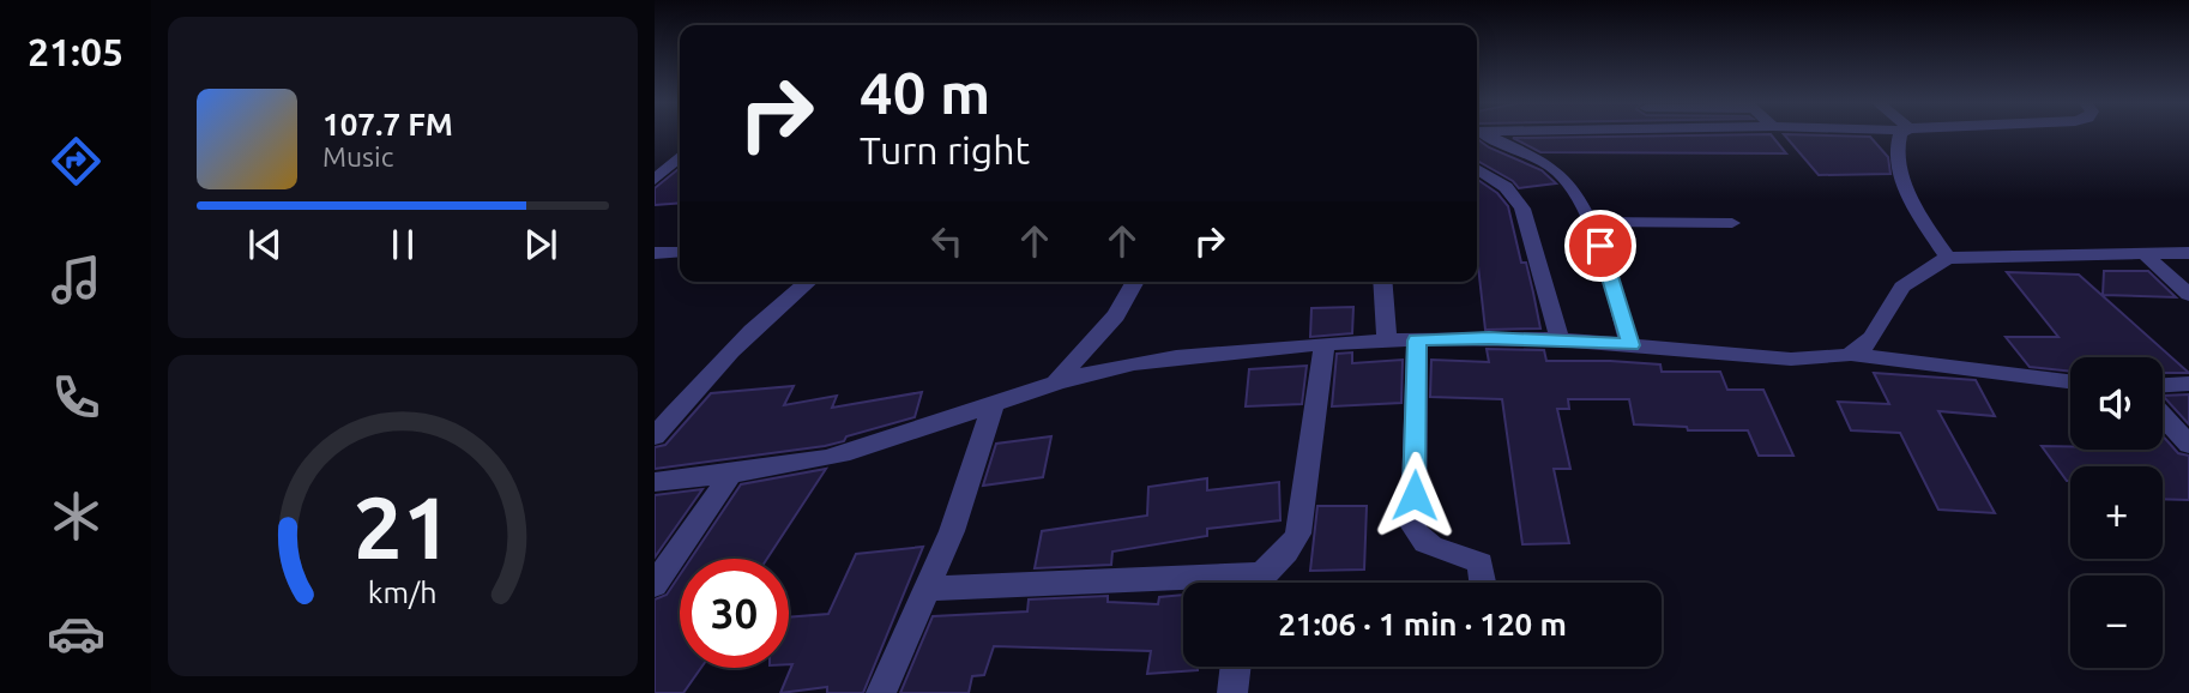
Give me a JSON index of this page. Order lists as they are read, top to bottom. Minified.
{"page":{"tabs":"21:05","turn":["40 m","Turn right"],"song":["107.7 FM","Music"],"map_buttons":["+","−"],"limit":"30","trip":"21:06 · 1 min · 120 m","gauge":["21","km/h"]}}
